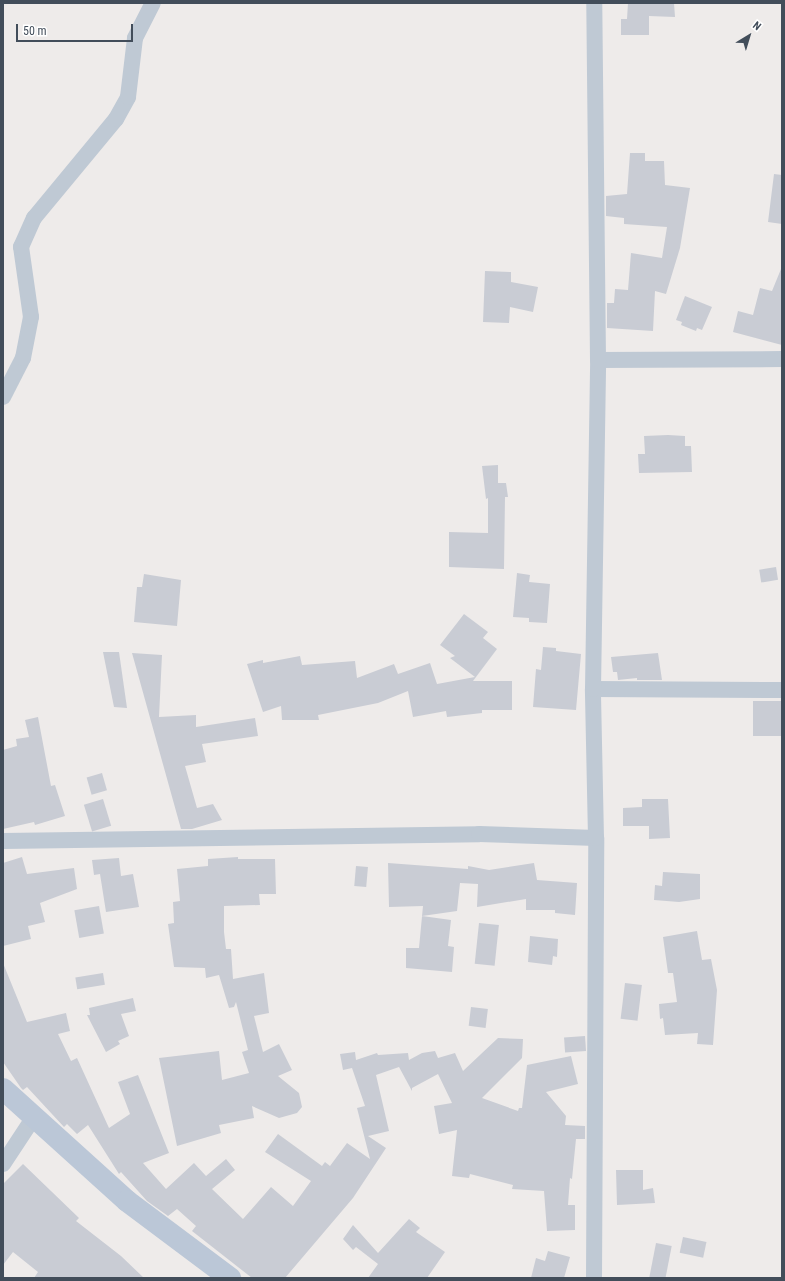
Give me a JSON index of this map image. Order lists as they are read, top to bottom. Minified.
{"scale_bar":"50 m","north":"top right"}
